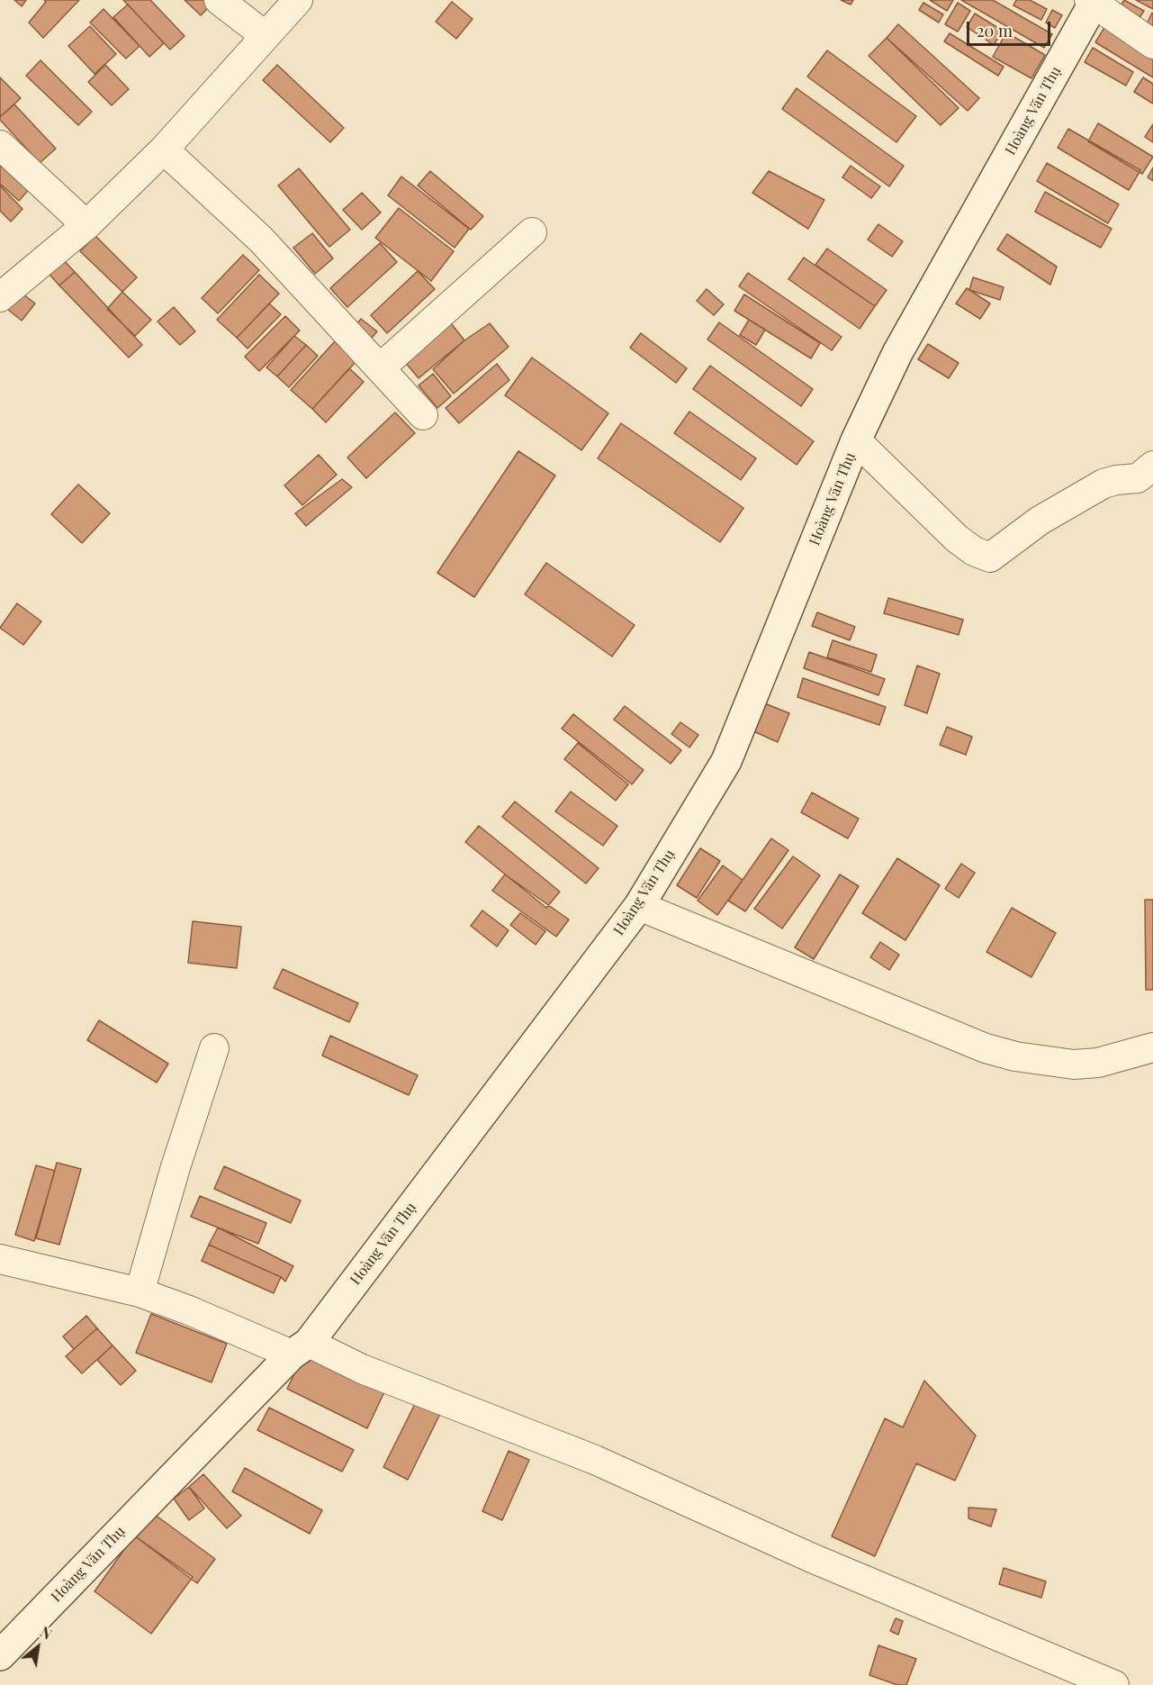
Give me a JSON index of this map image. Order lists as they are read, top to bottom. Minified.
{"streets":{"main road":["Hoàng Văn Thụ"]},"scale_bar":"20 m","north":"top right"}
